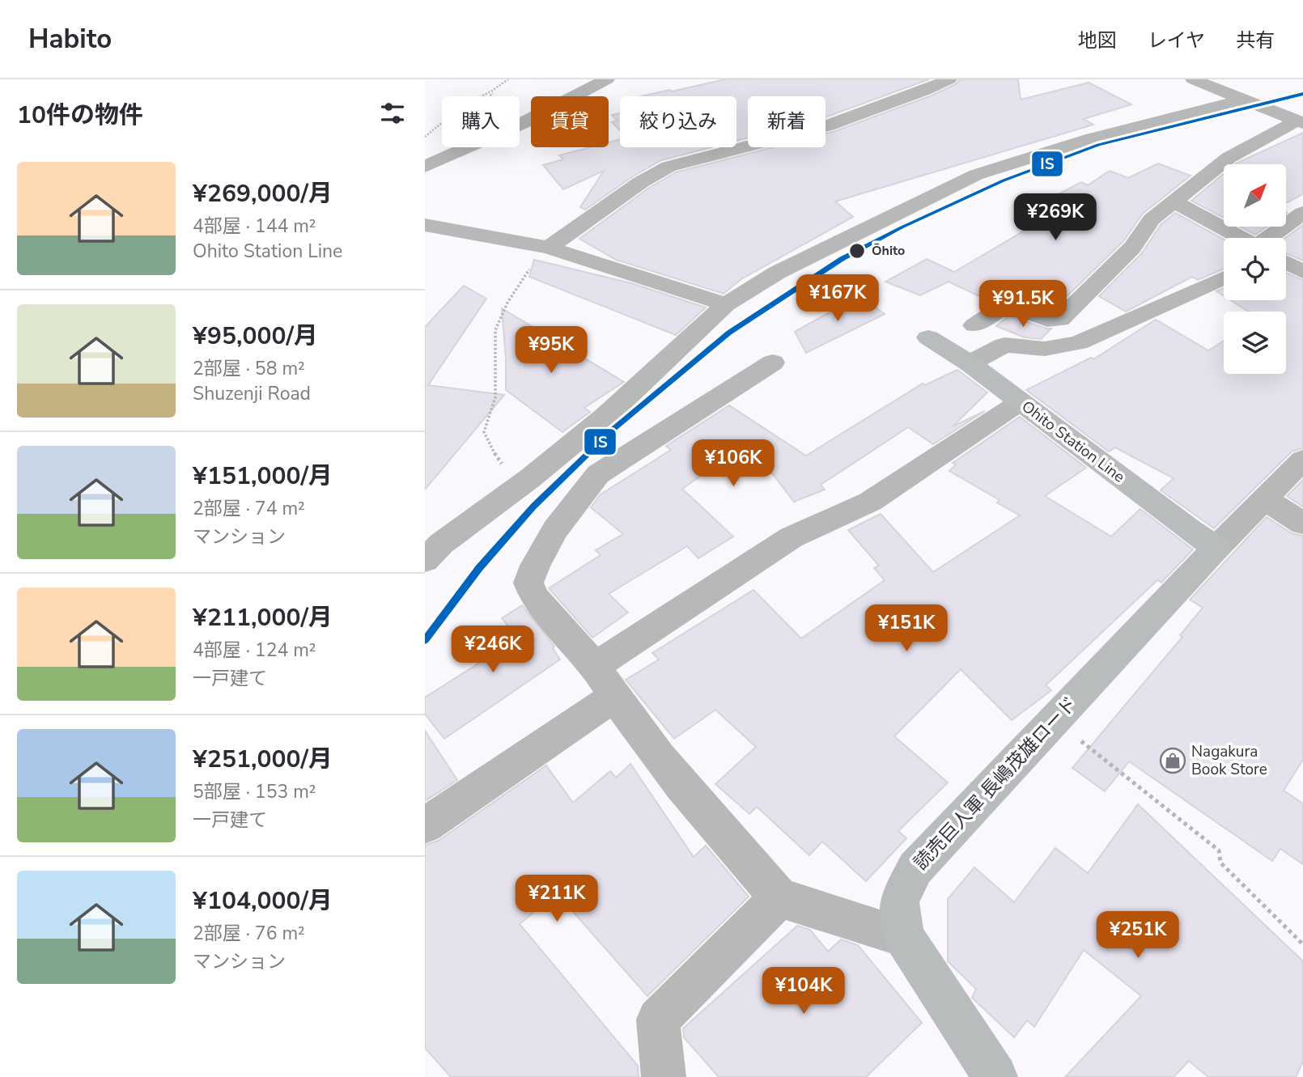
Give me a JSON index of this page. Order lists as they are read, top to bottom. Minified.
{"streets":{"main road":["Ohito Station Line","読売巨人軍 長嶋茂雄ロード"]},"crossings":[["Ohito Station Line","読売巨人軍 長嶋茂雄ロード"]],"places":{"other":["Ōhito"],"shop":["Nagakura Book Store"]},"lines":["transit line IS"],"north":"top right","page":{"header":"Habito","nav":["地図","レイヤ","共有"],"heading":"10件の物件","chip":["購入","賃貸","絞り込み","新着"],"list":[{"name":"¥269,000/月","note":"4部屋 · 144 m² · Ohito Station Line"},{"name":"¥95,000/月","note":"2部屋 · 58 m² · Shuzenji Road"},{"name":"¥151,000/月","note":"2部屋 · 74 m² · マンション"},{"name":"¥211,000/月","note":"4部屋 · 124 m² · 一戸建て"},{"name":"¥251,000/月","note":"5部屋 · 153 m² · 一戸建て"},{"name":"¥104,000/月","note":"2部屋 · 76 m² · マンション"}],"price":["¥269K","¥167K","¥91.5K","¥95K","¥106K","¥151K","¥246K","¥211K","¥251K","¥104K"]}}
